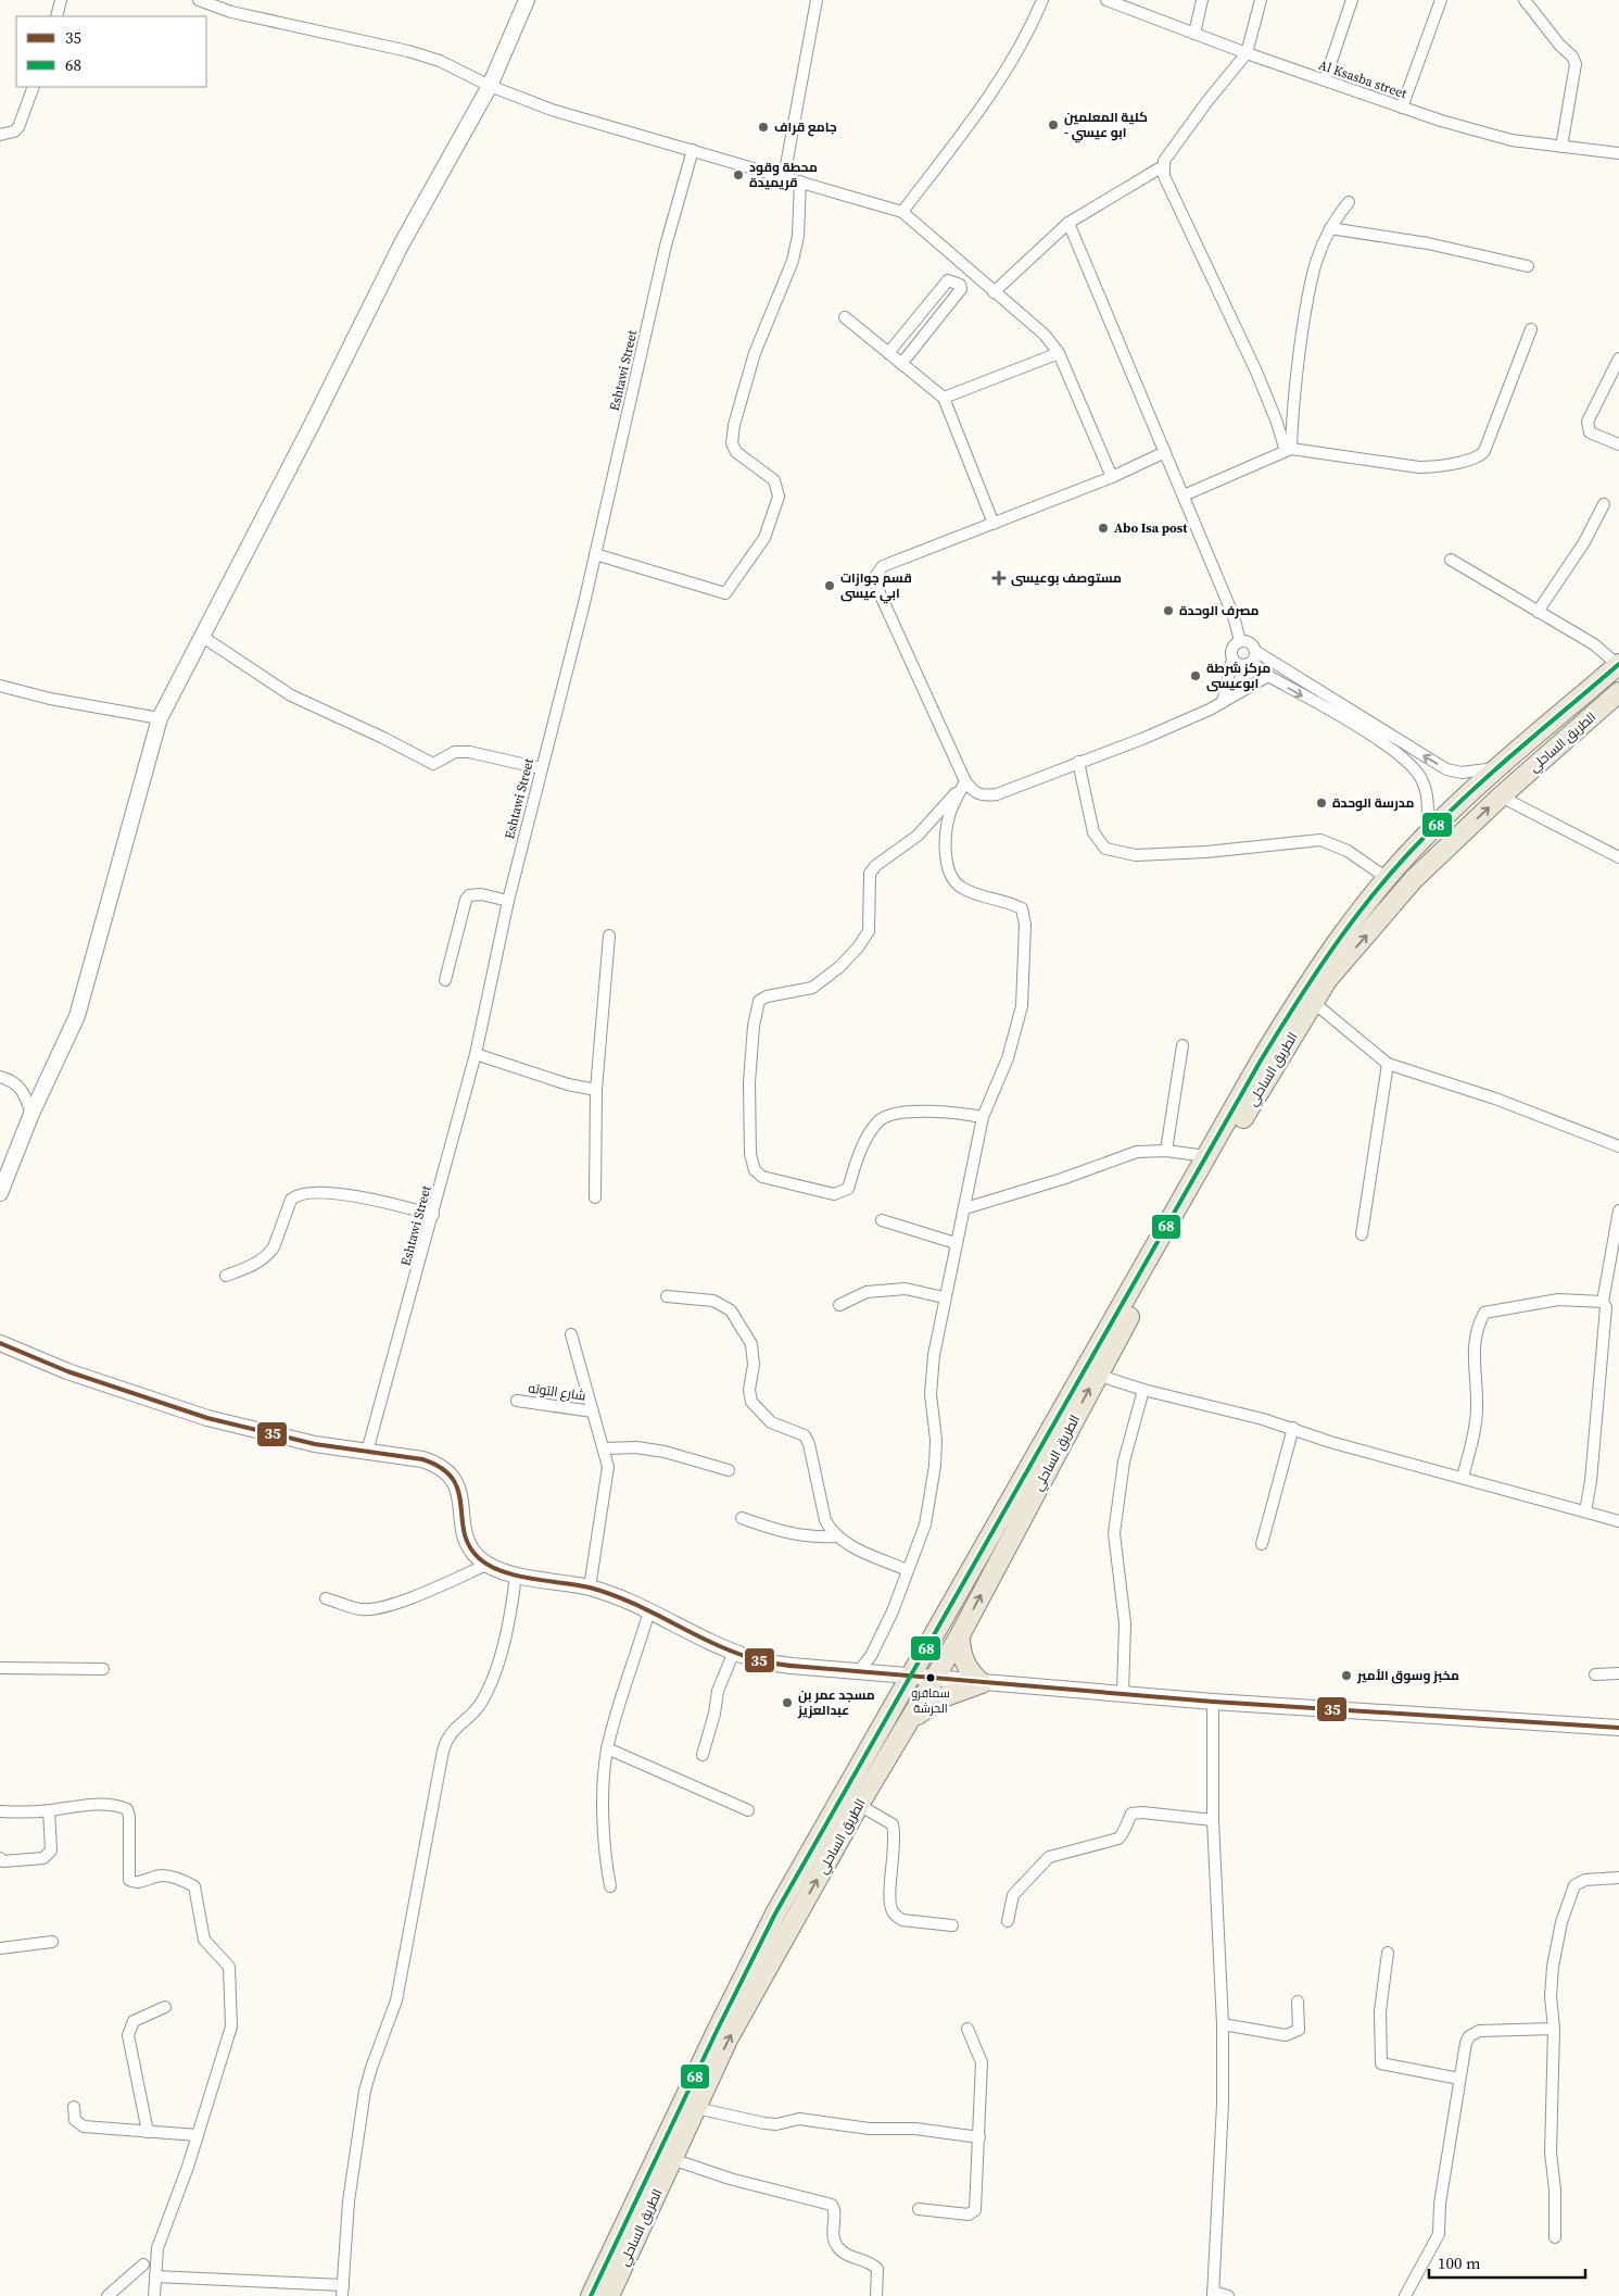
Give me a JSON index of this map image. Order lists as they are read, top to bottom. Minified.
{"streets":{"highway":["الطريق الساحلي"],"street":["Al Ksasba street","Eshtawi Street","شارع التوته"]},"places":{"other":["كلية المعلمين - ابو عيسي","جامع قراف","محطة وقود قريميدة","Abo Isa post","قسم جوازات ابي عيسى","مصرف الوحدة","مركز شرطة ابوعيسى","مدرسة الوحدة","مخبز وسوق الأمير","سمافرو الحرشة","مسجد عمر بن عبدالعزيز"],"health":["مستوصف بوعيسى"]},"lines":["transit line 68","transit line 35"],"legend":["35","68"],"scale_bar":"100 m"}
